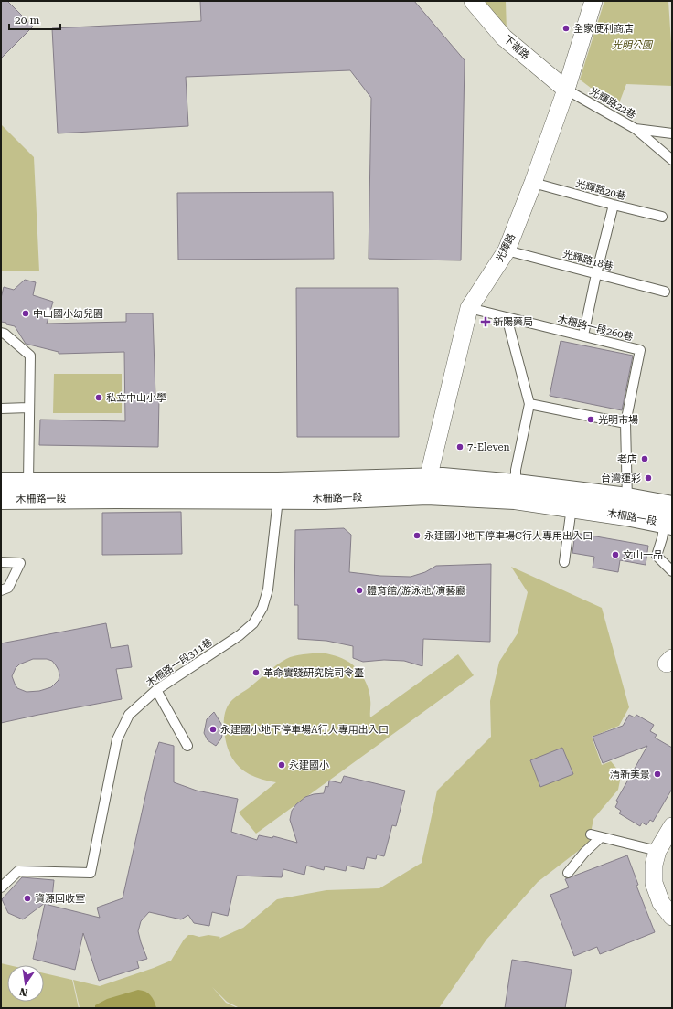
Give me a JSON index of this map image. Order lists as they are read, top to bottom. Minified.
{"streets":{"main road":["木柵路一段"],"street":["下崙路","光輝路"],"lane":["光輝路22巷","光輝路20巷","光輝路18巷","木柵路一段260巷","木柵路一段311巷"]},"crossings":[["下崙路","光輝路22巷"],["下崙路","光輝路"],["光輝路22巷","光輝路"],["光輝路20巷","光輝路"],["光輝路","光輝路18巷"],["光輝路","木柵路一段260巷"],["光輝路","木柵路一段"],["木柵路一段260巷","木柵路一段"],["木柵路一段","木柵路一段311巷"]],"parks":["光明公園"],"places":{"other":["全家便利商店","中山國小幼兒園","私立中山小學","光明市場","7-Eleven","老店","台灣運彩","永建國小地下停車場C行人專用出入口","文山一品","體育館/游泳池/演藝廳","革命實踐研究院司令臺","永建國小地下停車場A行人專用出入口","永建國小","清新美景","資源回收室"],"health":["新陽藥局"]},"scale_bar":"20 m","north":"bottom"}
